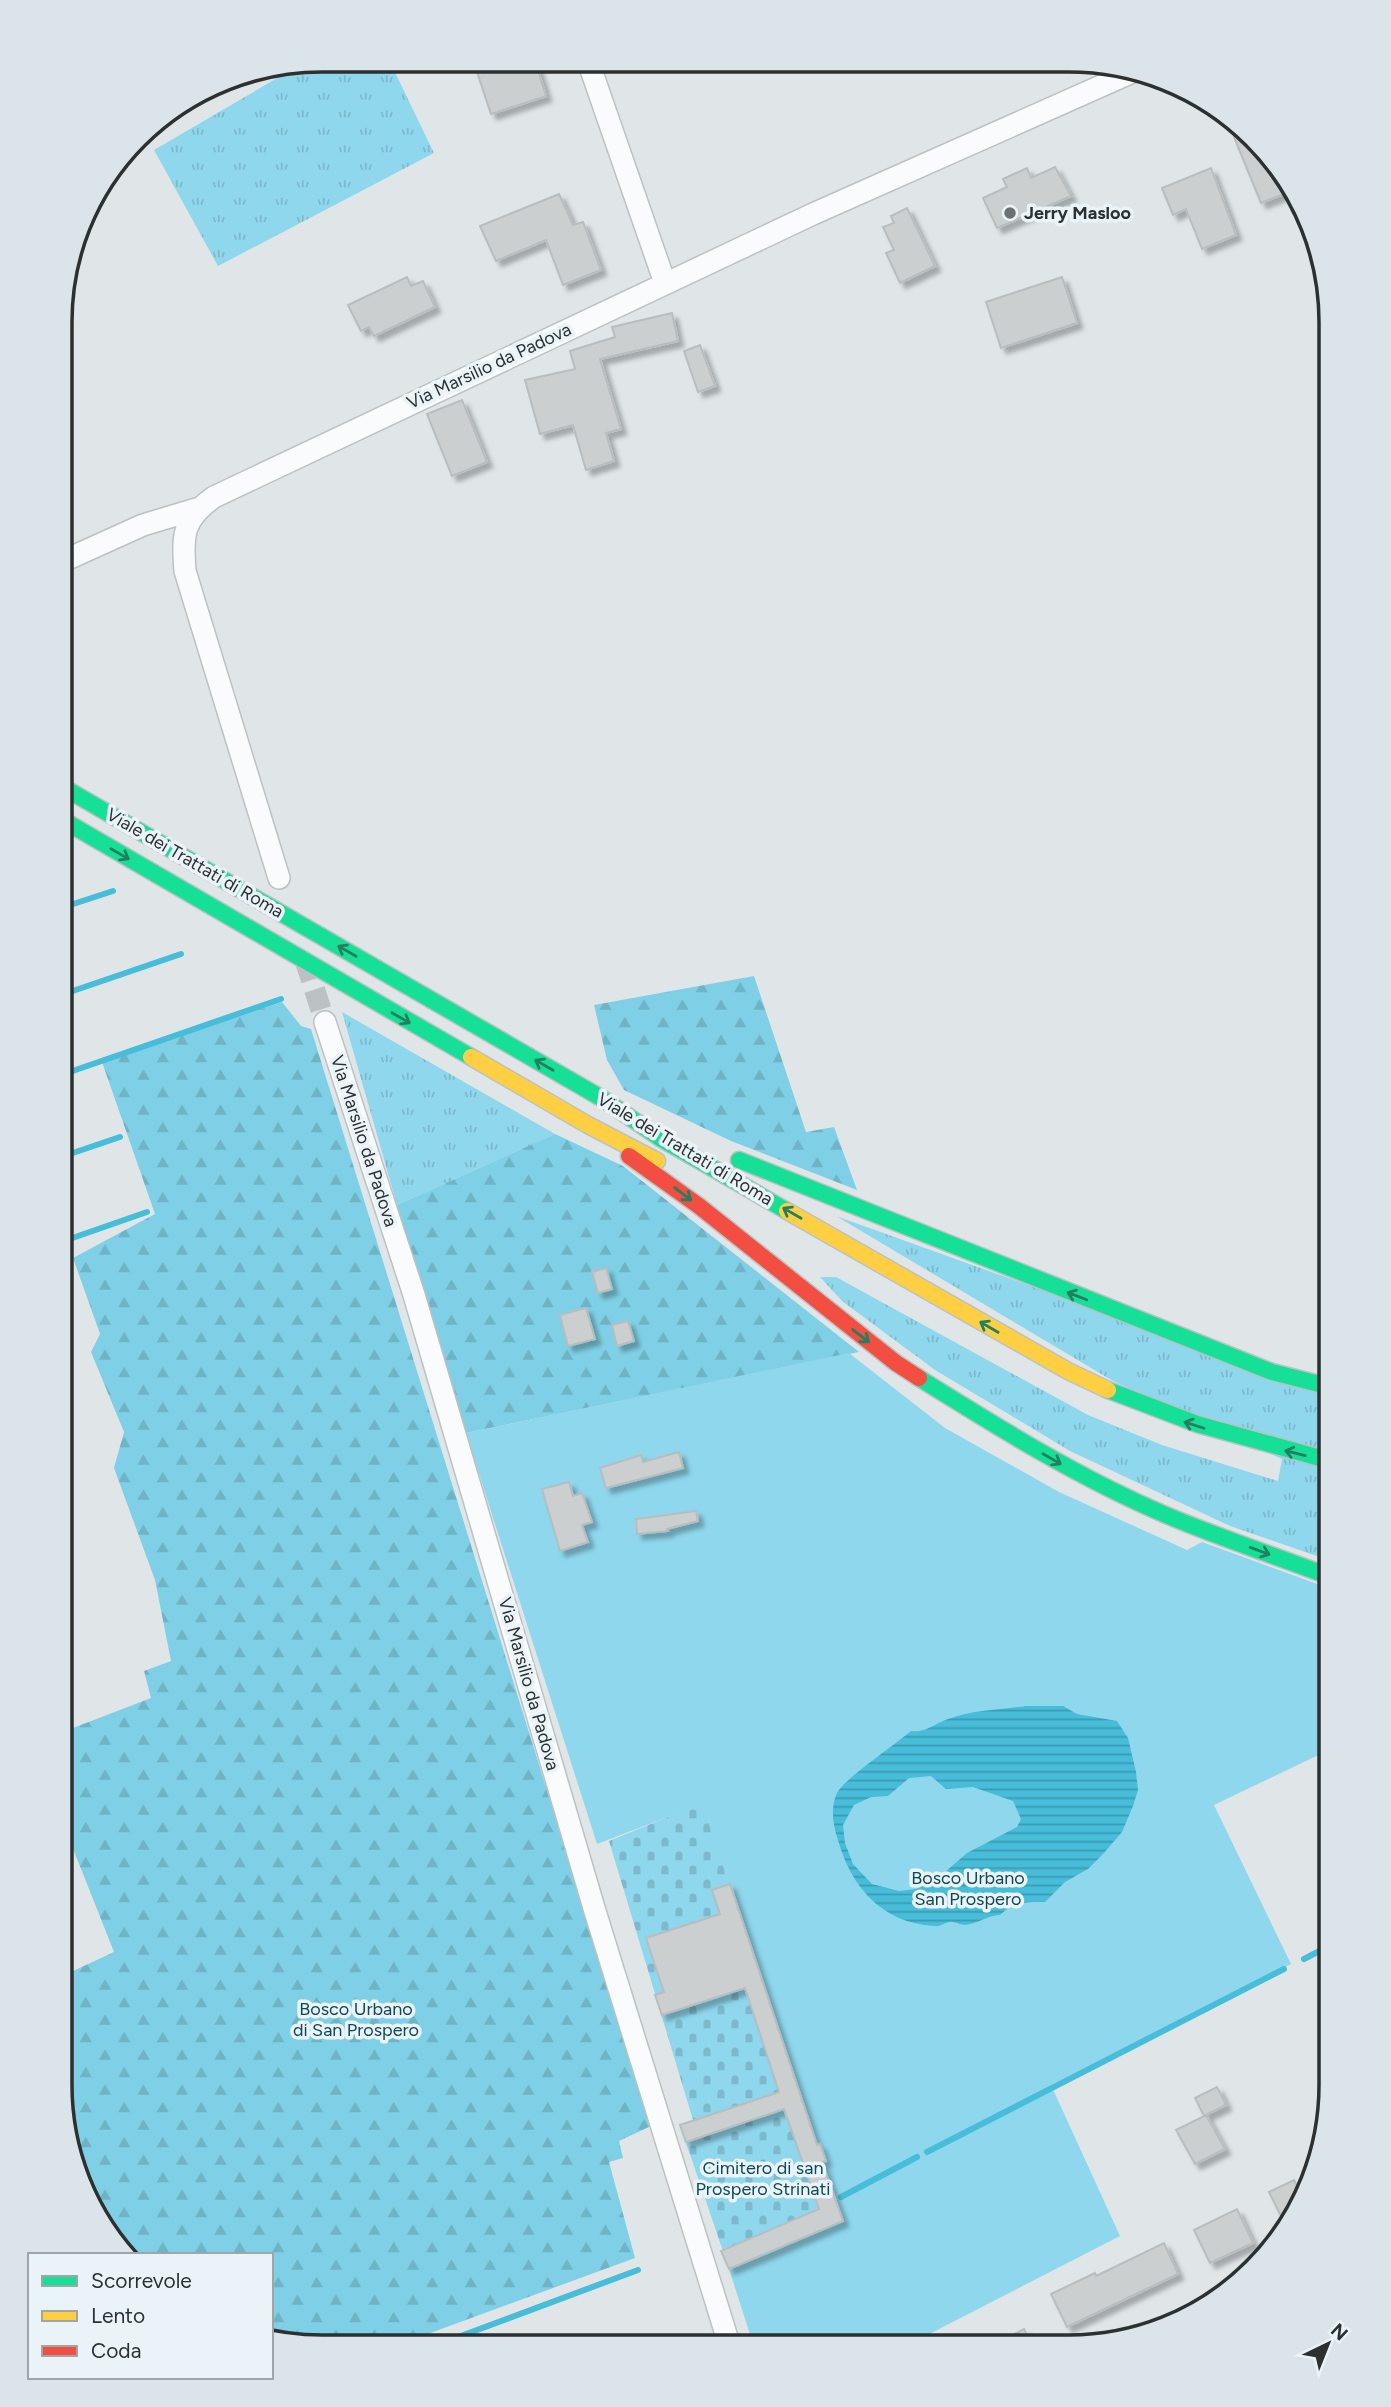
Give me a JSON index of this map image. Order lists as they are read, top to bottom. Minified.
{"streets":{"highway":["Viale dei Trattati di Roma"],"street":["Via Marsilio da Padova"]},"parks":["Bosco Urbano San Prospero","Bosco Urbano di San Prospero","Cimitero di san Prospero Strinati"],"places":["Jerry Masloo"],"legend":["Scorrevole","Lento","Coda"],"north":"top right"}
